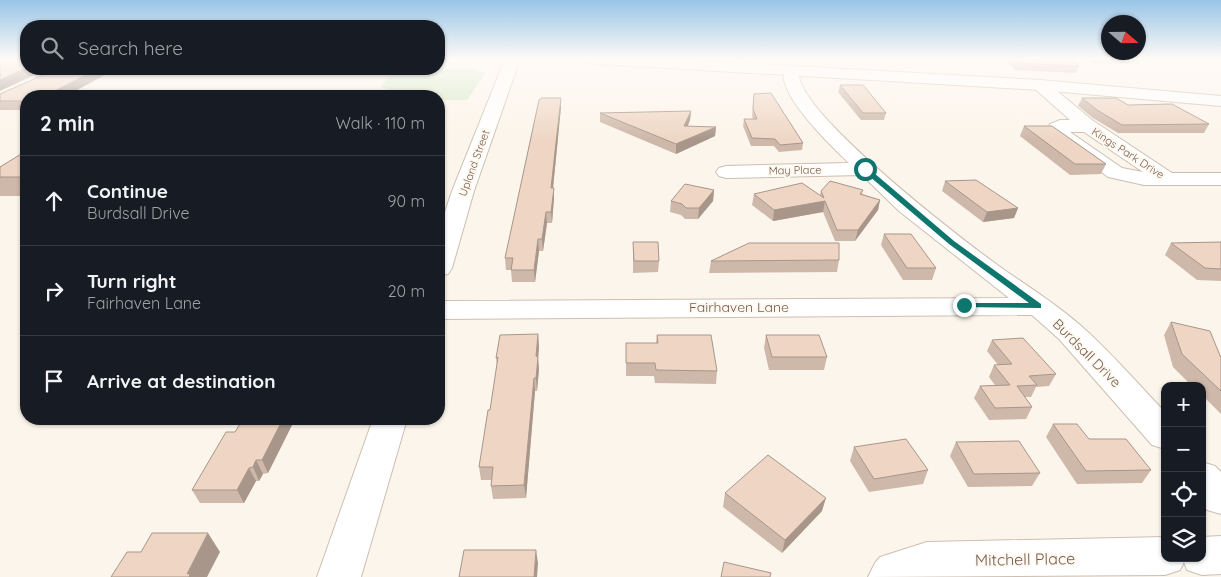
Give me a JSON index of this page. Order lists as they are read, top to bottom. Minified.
{"streets":{"street":["Kings Park Drive","Upland Street","May Place","Fairhaven Lane","Burdsall Drive","Mitchell Place"]},"crossings":[["May Place","Burdsall Drive"],["Fairhaven Lane","Burdsall Drive"]],"north":"right","page":{"search":"Search here","heading":["2 min","Walk · 110 m"],"list":[["Continue","Burdsall Drive","90 m"],["Turn right","Fairhaven Lane","20 m"],"Arrive at destination"],"map_buttons":["+","−"]}}
